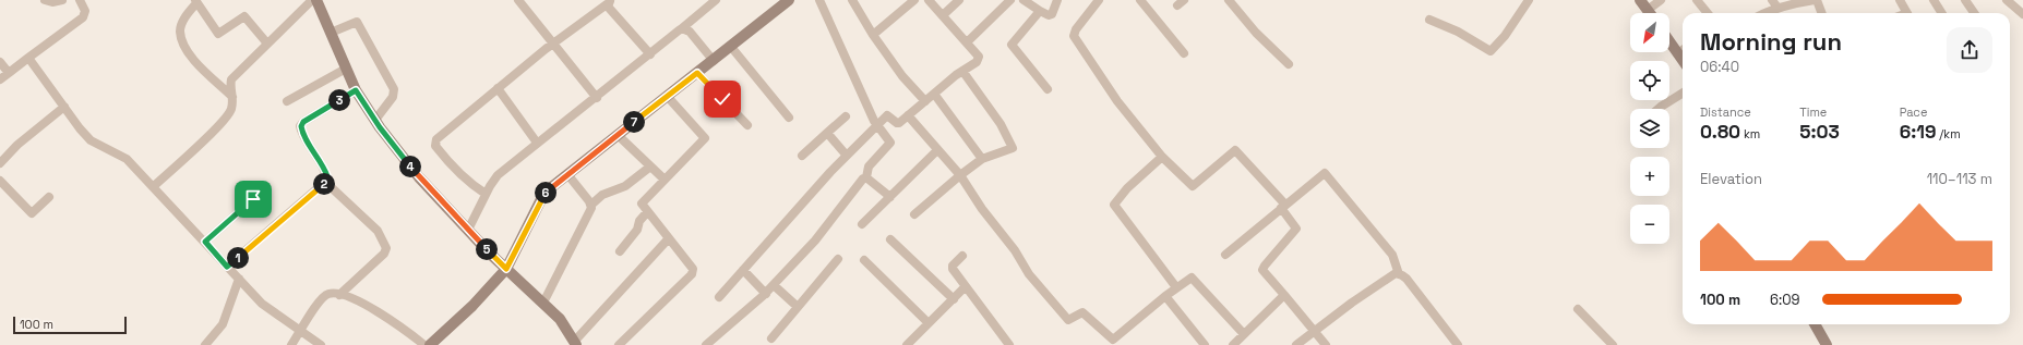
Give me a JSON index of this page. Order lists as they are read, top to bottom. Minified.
{"scale_bar":"100 m","north":"bottom left","page":{"map_buttons":["+","−"],"heading":["Morning run","06:40"],"stats":[["Distance","0.80 km"],["Time","5:03"],["Pace","6:19 /km"]],"pins":["3","7","4","2","6","5","1"],"chart":["Elevation","110–113 m"],"list":[{"name":"100 m","note":"6:09"}],"scale":"100 m"}}
